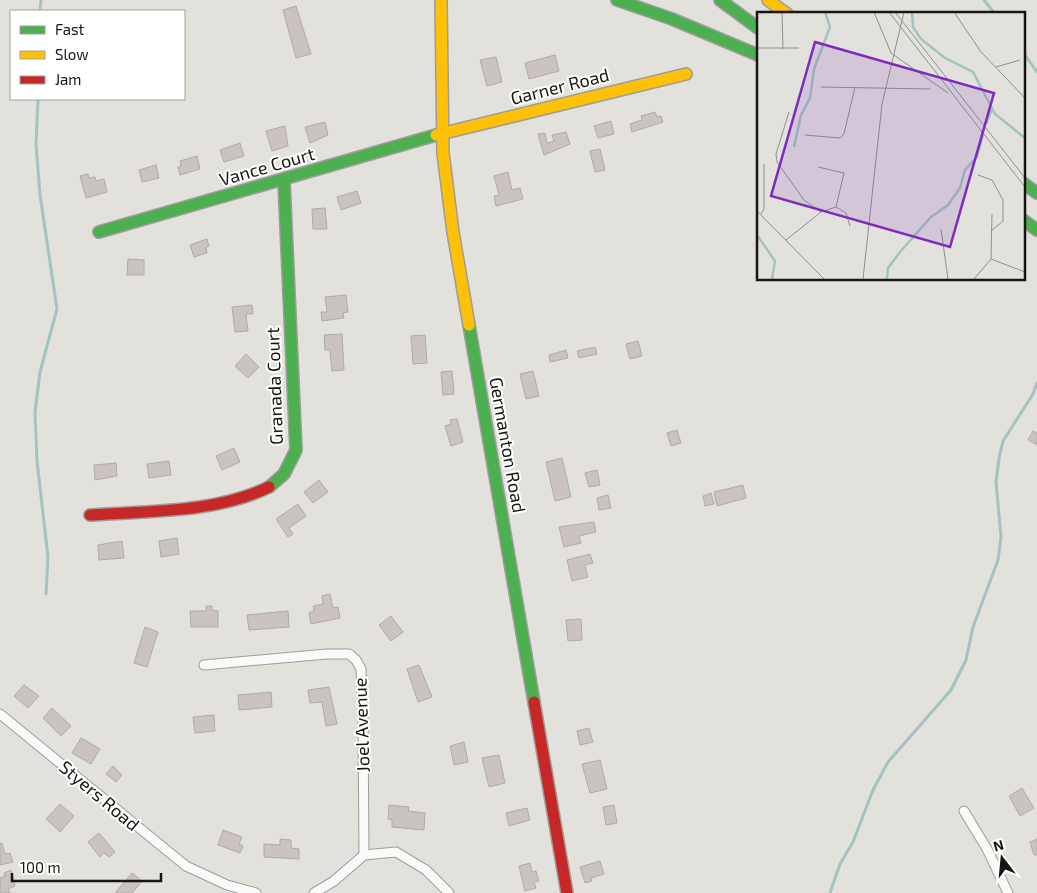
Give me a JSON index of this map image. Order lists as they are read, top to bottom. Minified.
{"streets":{"main road":["Garner Road","Vance Court","Granada Court","Germanton Road"],"street":["Joel Avenue","Styers Road"]},"crossings":[["Garner Road","Vance Court"],["Garner Road","Germanton Road"],["Vance Court","Granada Court"],["Vance Court","Germanton Road"]],"legend":["Fast","Slow","Jam"],"scale_bar":"100 m","north":"top"}
